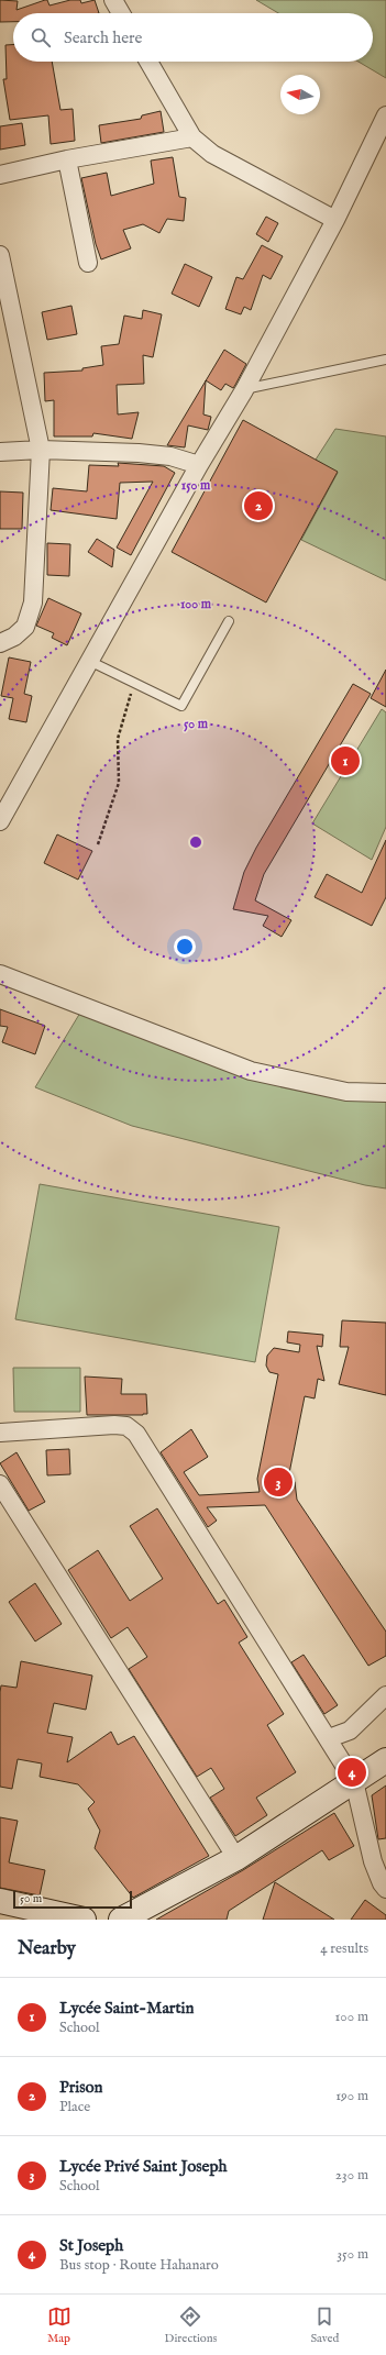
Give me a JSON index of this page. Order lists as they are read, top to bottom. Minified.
{"scale_bar":"50 m","north":"left","page":{"search":"Search here","pins":["2","1","3","4"],"scale":"50 m","heading":["Nearby","4 results"],"list":[{"mark":"1","name":"Lycée Saint-Martin","note":"School","value":"100 m"},{"mark":"2","name":"Prison","note":"Place","value":"190 m"},{"mark":"3","name":"Lycée Privé Saint Joseph","note":"School","value":"230 m"},{"mark":"4","name":"St Joseph","note":"Bus stop · Route Hahanaro","value":"350 m"}],"nav":["Map","Directions","Saved"]},"rings":["150 m","100 m","50 m"]}
